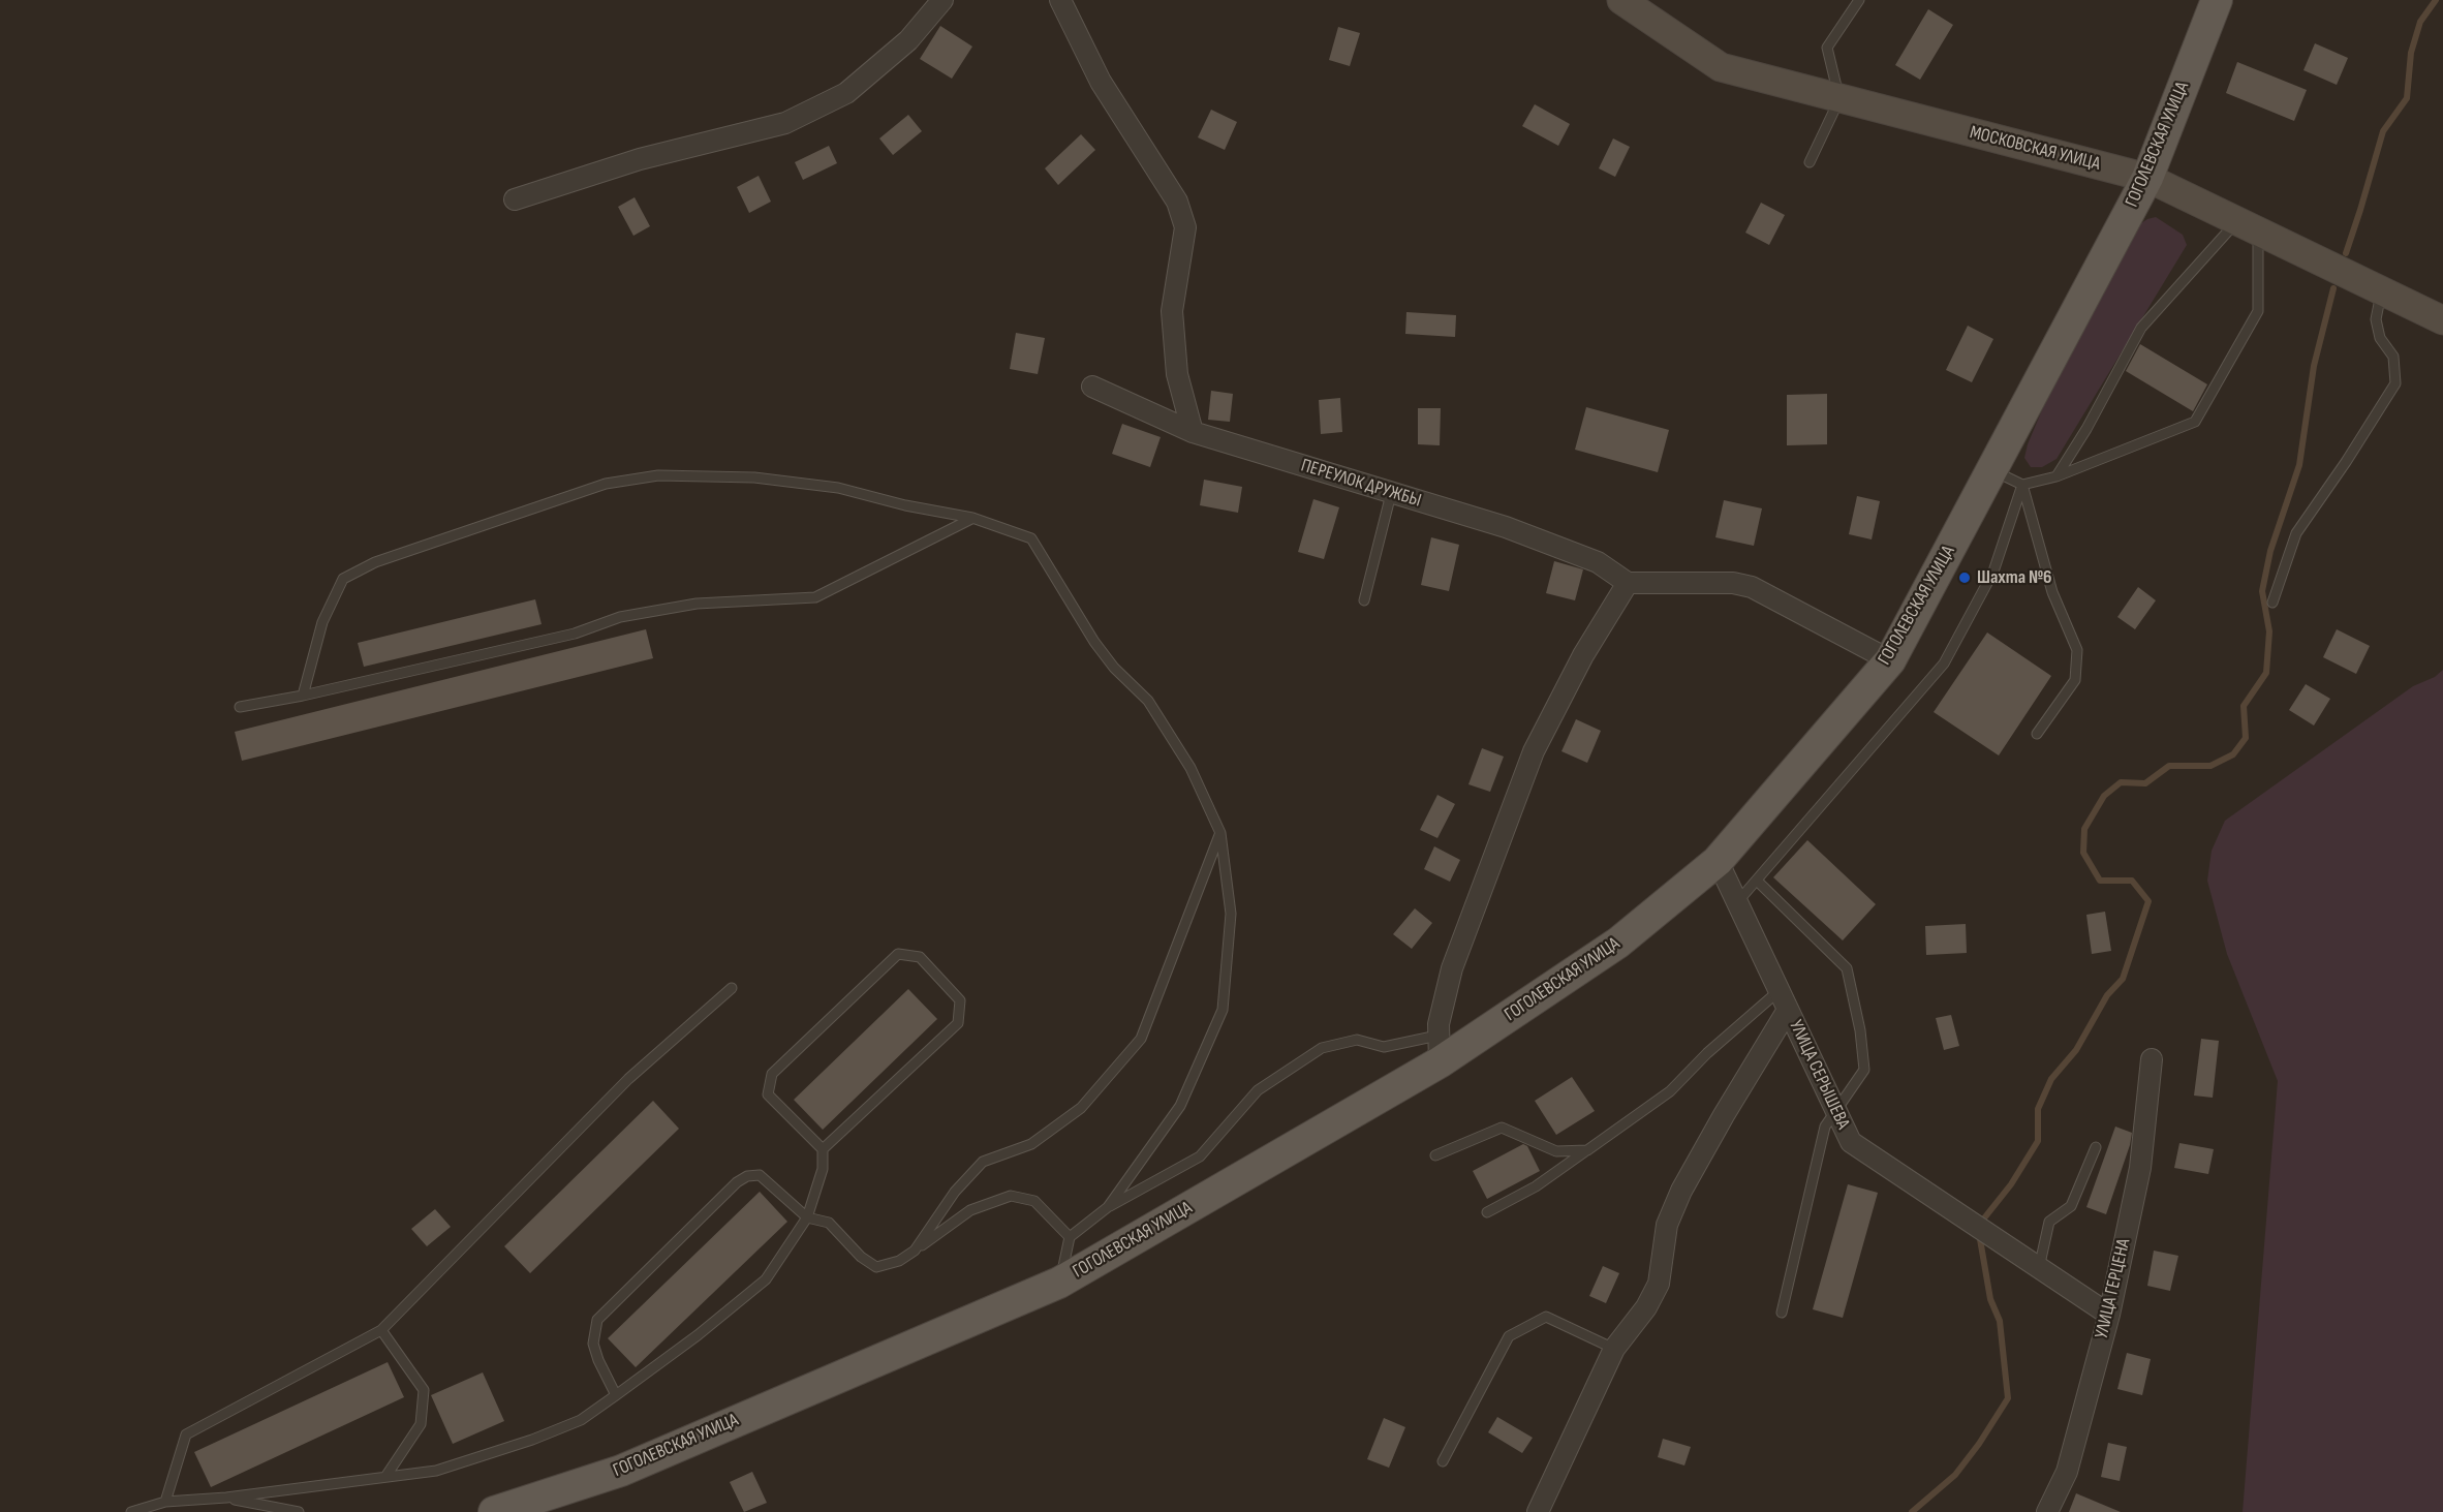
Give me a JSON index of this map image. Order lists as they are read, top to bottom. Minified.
{"streets":{"main road":["ГОГОЛЕВСКАЯ УЛИЦА"],"street":["МОСКОВСКАЯ УЛИЦА","ПЕРЕУЛОК ДРУЖБЫ","УЛИЦА СЕРЫШЕВА","УЛИЦА ГЕРЦЕНА"]},"crossings":[["ГОГОЛЕВСКАЯ УЛИЦА","МОСКОВСКАЯ УЛИЦА"],["ГОГОЛЕВСКАЯ УЛИЦА","УЛИЦА СЕРЫШЕВА"],["УЛИЦА СЕРЫШЕВА","УЛИЦА ГЕРЦЕНА"]],"places":["Шахта №6"]}
